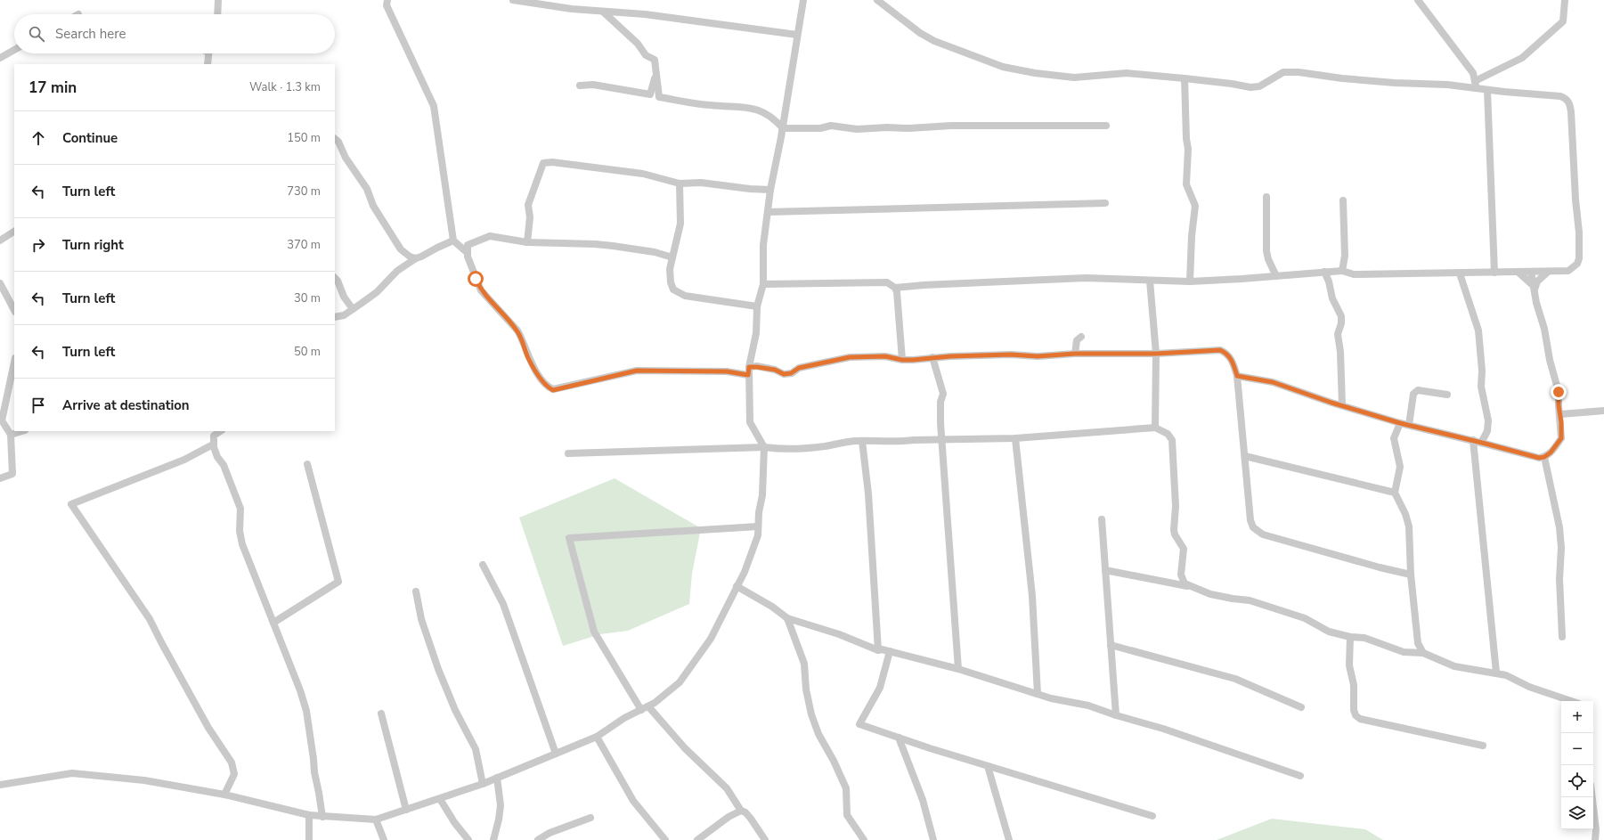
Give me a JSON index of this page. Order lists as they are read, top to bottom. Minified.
{"page":{"search":"Search here","heading":["17 min","Walk · 1.3 km"],"list":[["Continue","150 m"],["Turn left","730 m"],["Turn right","370 m"],["Turn left","30 m"],["Turn left","50 m"],"Arrive at destination"],"map_buttons":["+","−"]}}
